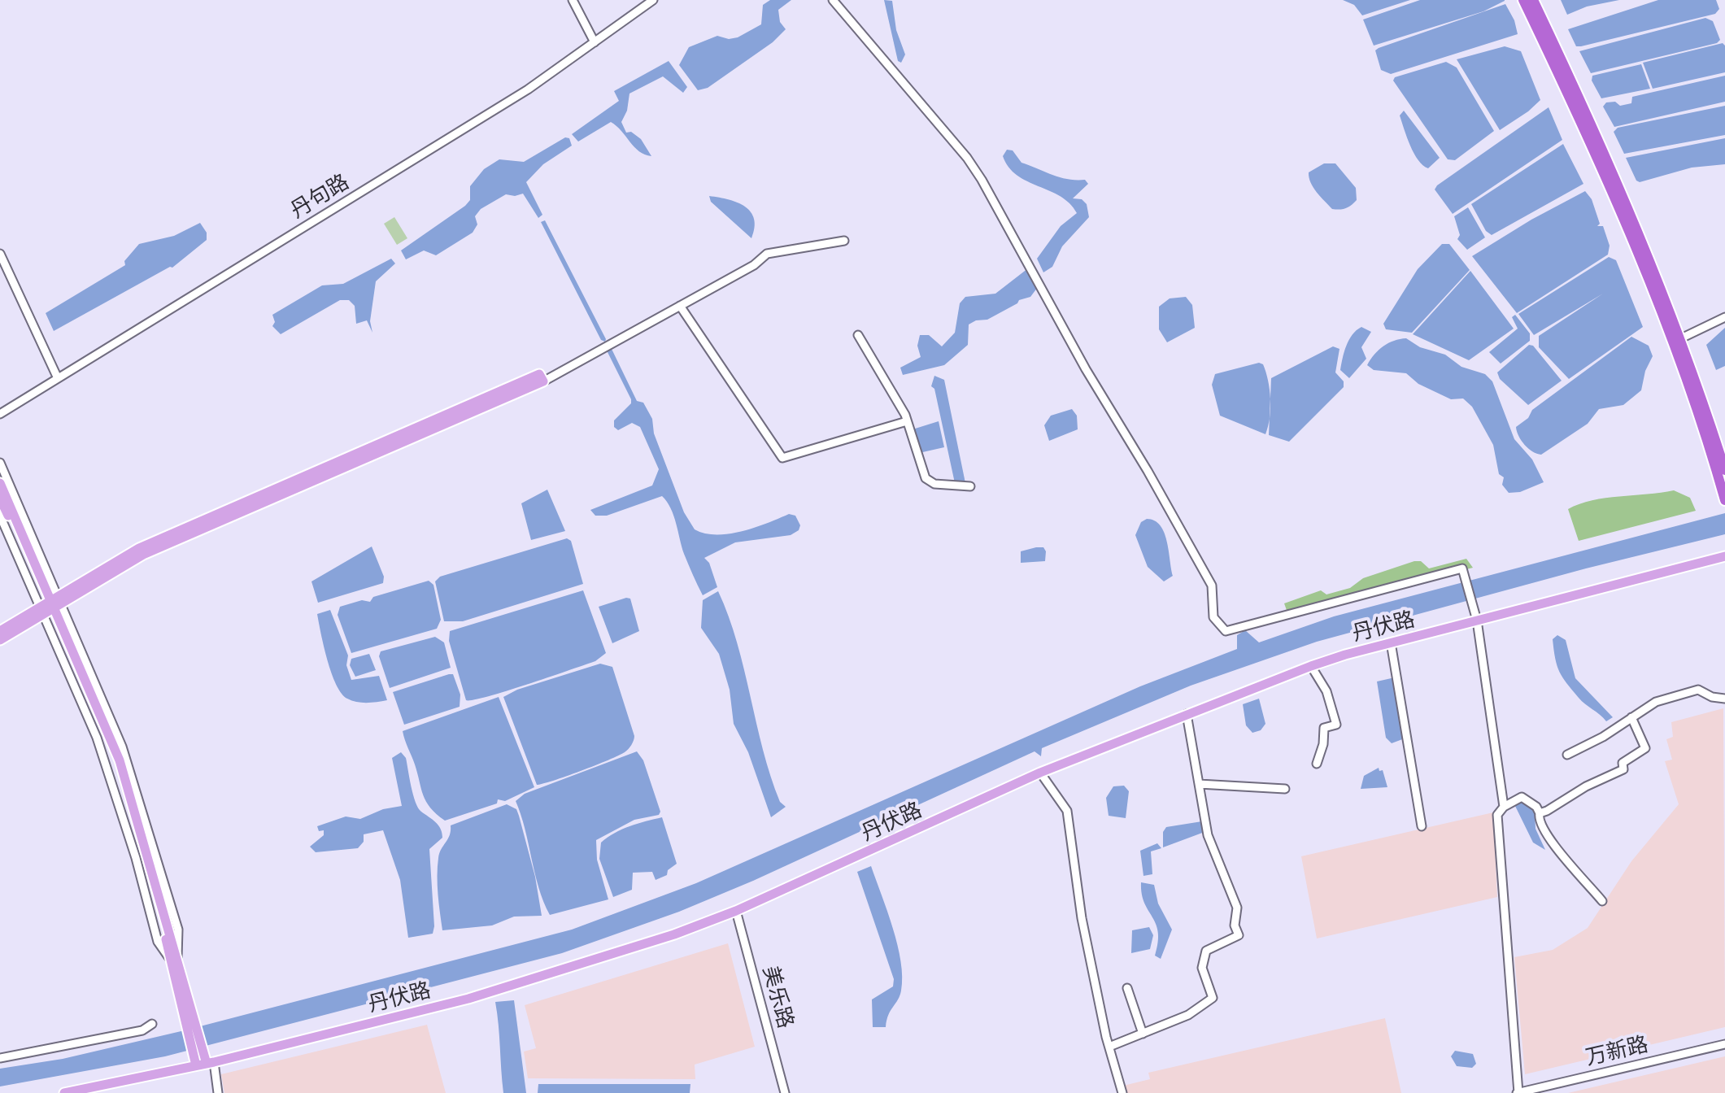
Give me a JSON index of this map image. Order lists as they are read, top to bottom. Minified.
{"streets":{"main road":["丹伏路"],"street":["丹句路","美乐路","万新路"]},"crossings":[["丹伏路","美乐路"]]}
